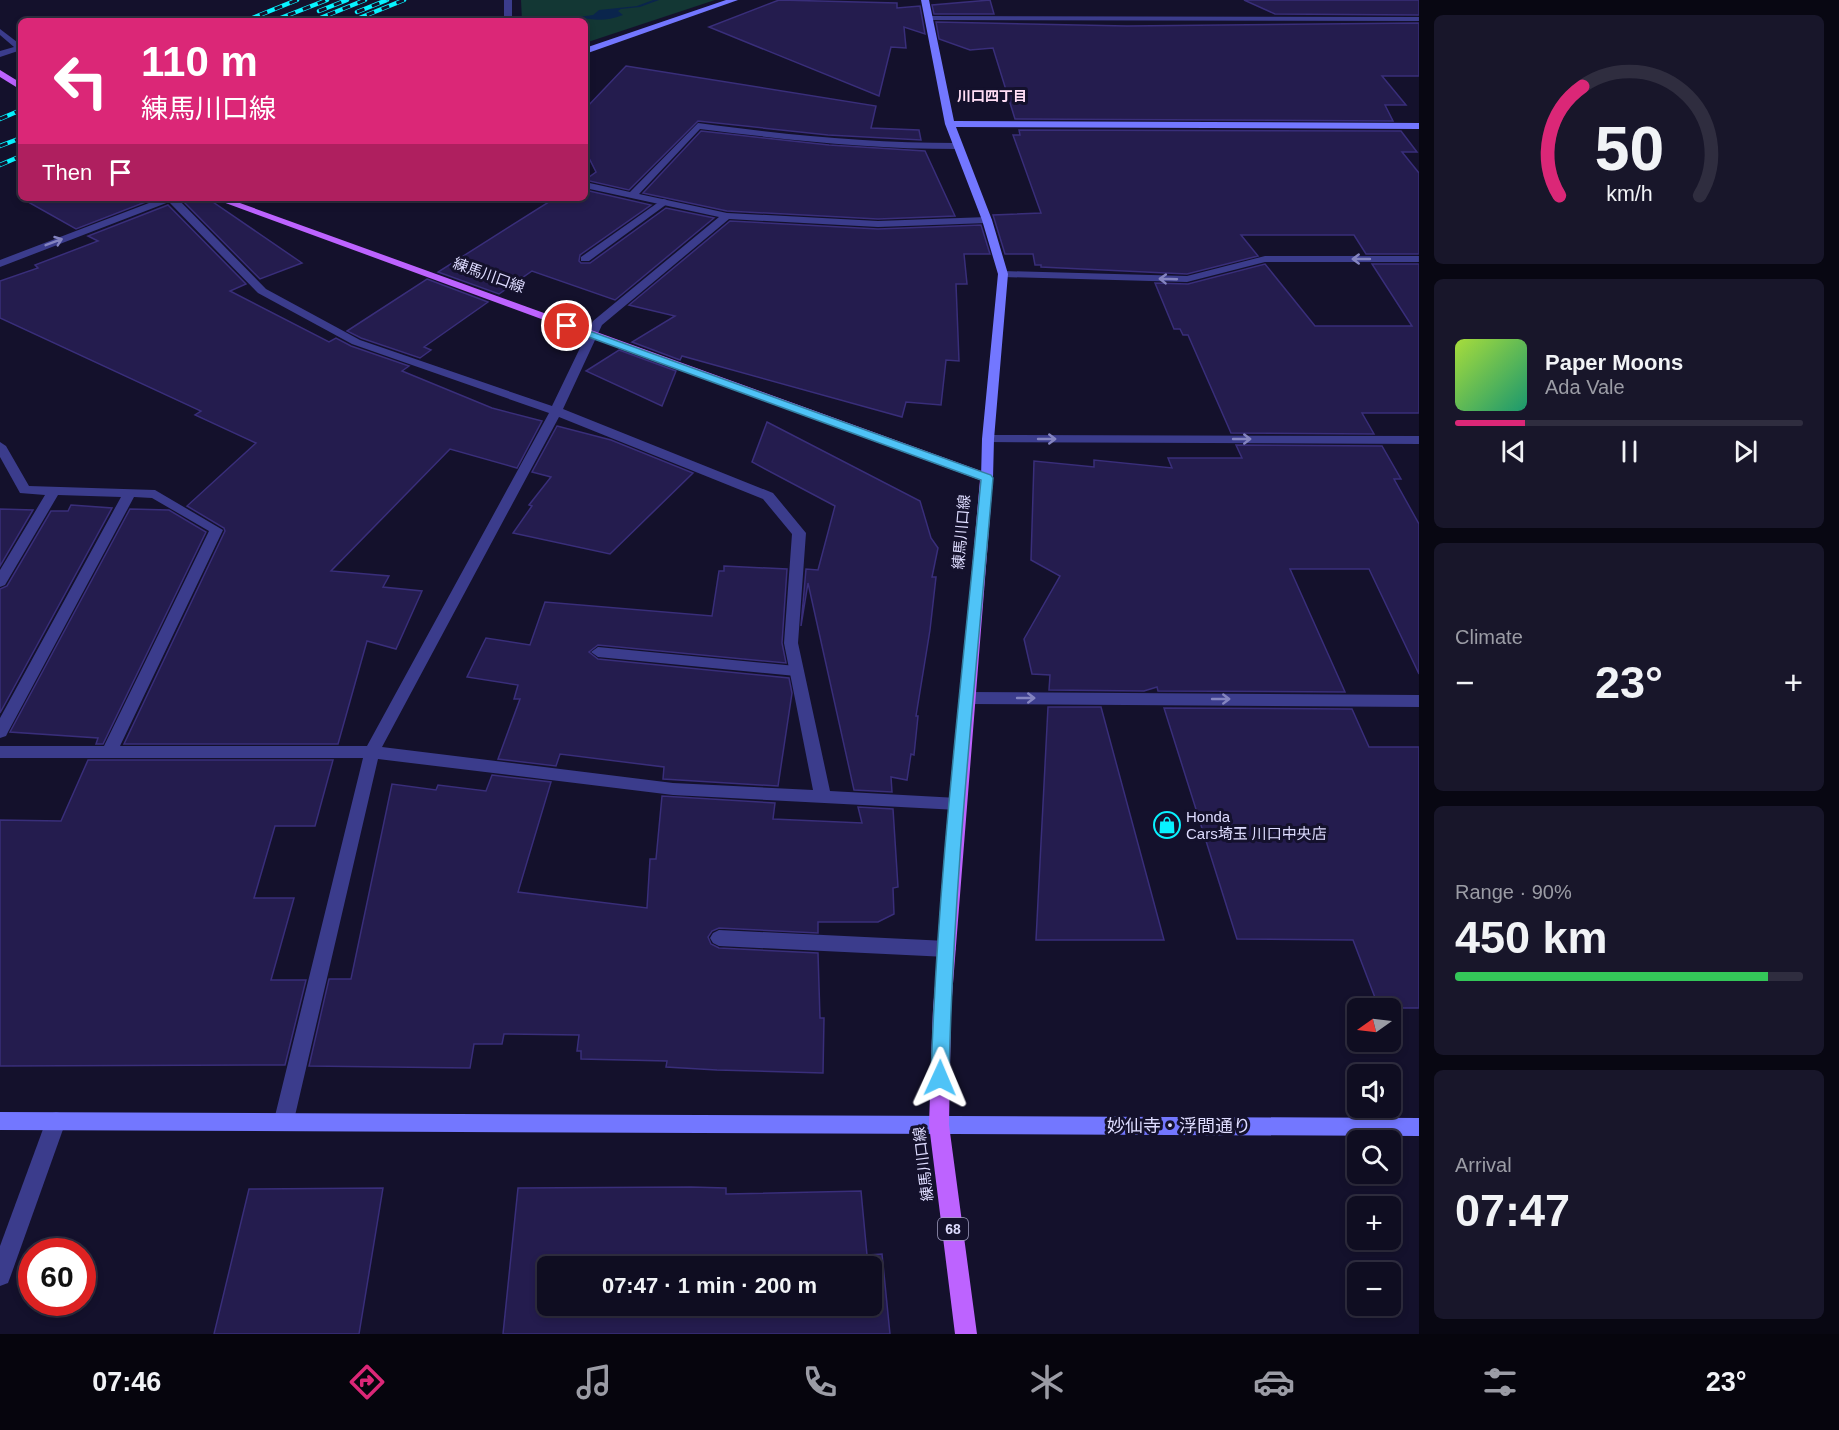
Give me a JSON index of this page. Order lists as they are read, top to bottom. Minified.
{"streets":{"main road":["練馬川口線","68"],"street":["妙仙寺・浮間通り"]},"crossings":[["練馬川口線","妙仙寺・浮間通り"]],"districts":["川口四丁目"],"places":{"shop":["Honda Cars埼玉 川口中央店"]},"north":"left","page":{"turn":["110 m","練馬川口線"],"then":"Then","song":["Paper Moons","Ada Vale"],"tile":["Climate",["Range · 90%","450 km"],["Arrival","07:47"]],"heat":["−","23°","+"],"map_buttons":["+","−"],"limit":"60","trip":"07:47 · 1 min · 200 m","tabs":["07:46","23°"],"gauge":["50","km/h"]}}
